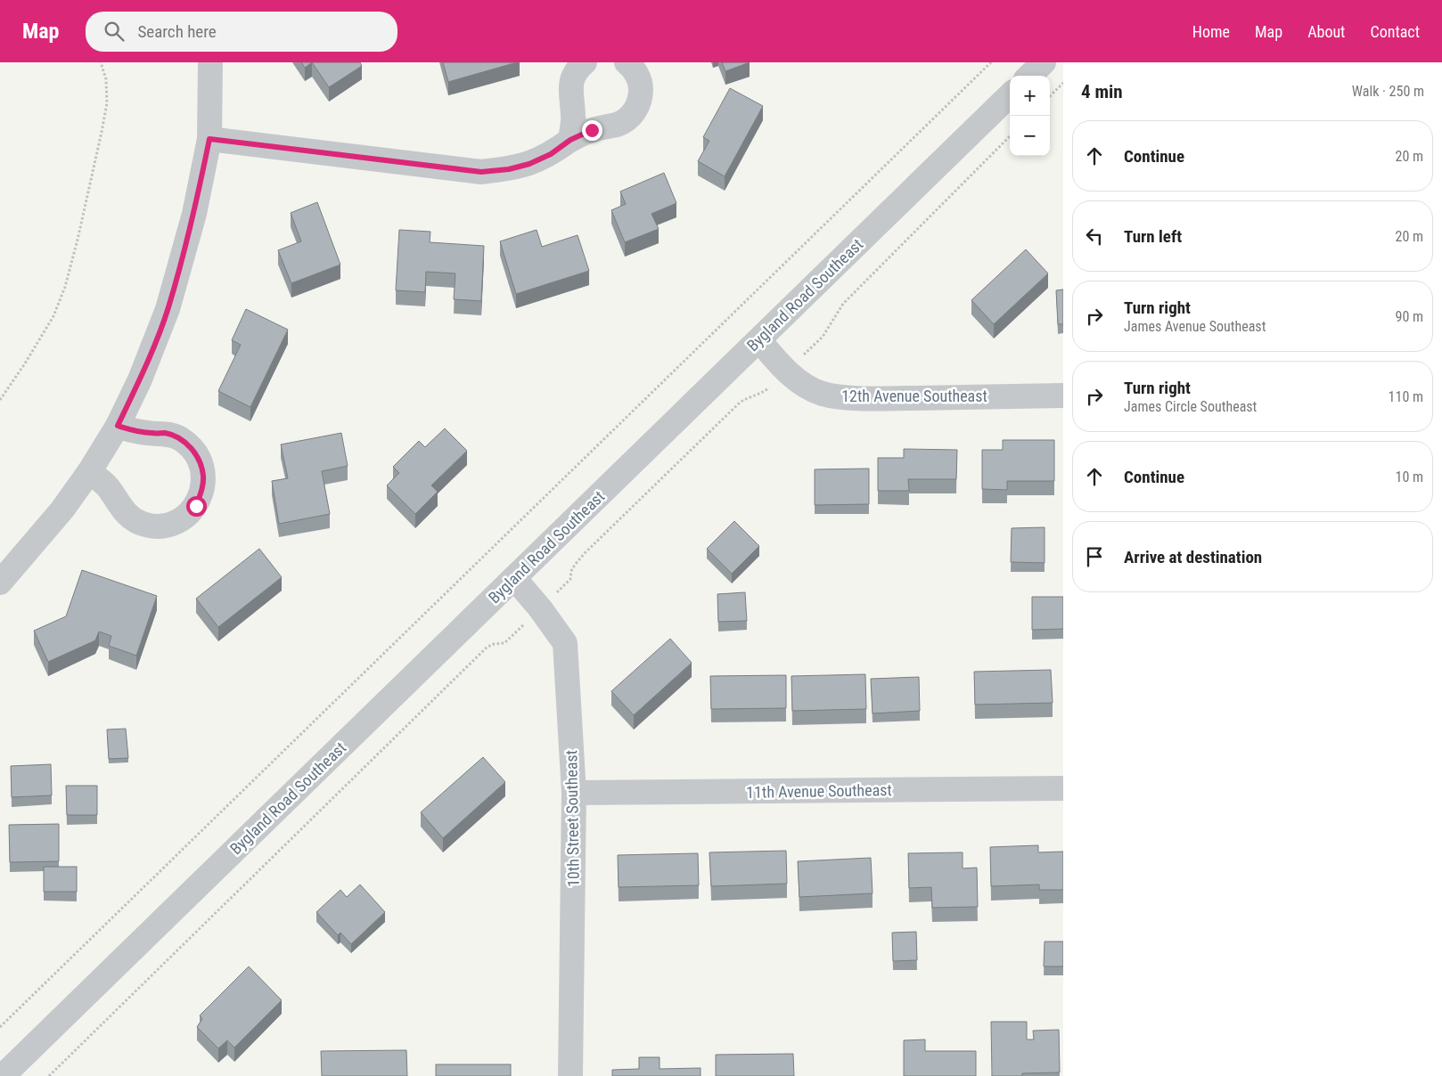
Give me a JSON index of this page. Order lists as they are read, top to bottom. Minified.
{"streets":{"street":["Bygland Road Southeast","12th Avenue Southeast","11th Avenue Southeast","10th Street Southeast"]},"crossings":[["Bygland Road Southeast","12th Avenue Southeast"],["Bygland Road Southeast","10th Street Southeast"],["11th Avenue Southeast","10th Street Southeast"]],"page":{"header":"Map","search":"Search here","nav":["Home","Map","About","Contact"],"heading":["4 min","Walk · 250 m"],"map_buttons":["+","−"],"list":[["Continue","20 m"],["Turn left","20 m"],["Turn right","James Avenue Southeast","90 m"],["Turn right","James Circle Southeast","110 m"],["Continue","10 m"],"Arrive at destination"]}}
